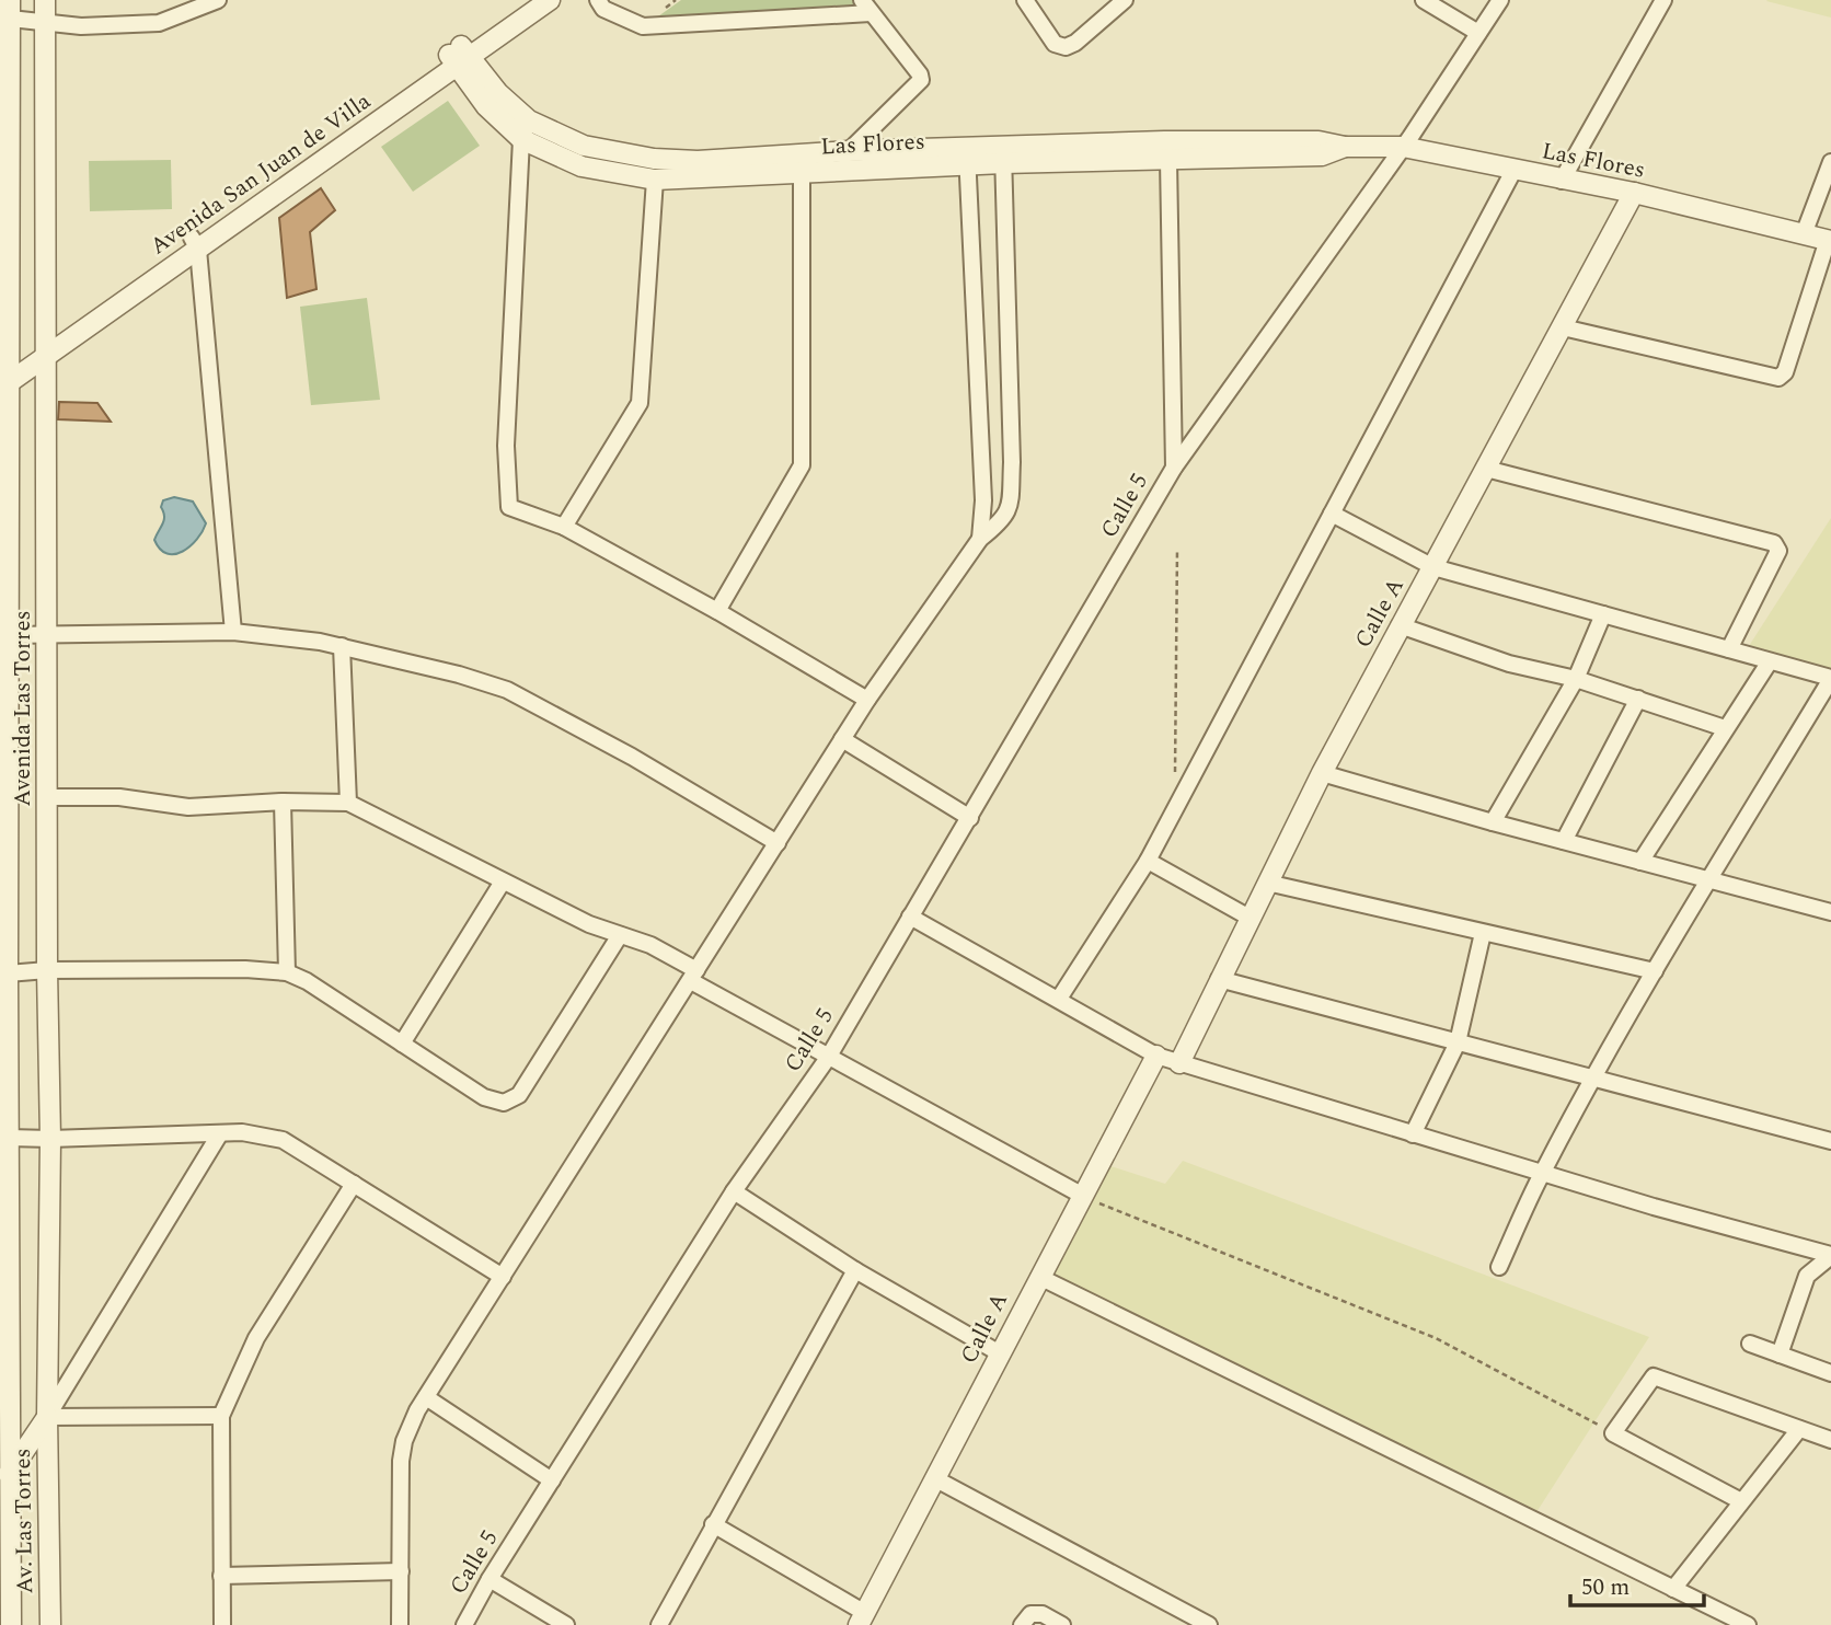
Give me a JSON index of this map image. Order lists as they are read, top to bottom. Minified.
{"streets":{"street":["Las Flores","Avenida San Juan de Villa","Calle 5","Calle A","Avenida Las Torres","Av. Las Torres"]},"crossings":[["Las Flores","Avenida San Juan de Villa"],["Las Flores","Calle 5"],["Las Flores","Calle A"],["Avenida San Juan de Villa","Avenida Las Torres"],["Avenida Las Torres","Av. Las Torres"]],"scale_bar":"50 m"}
